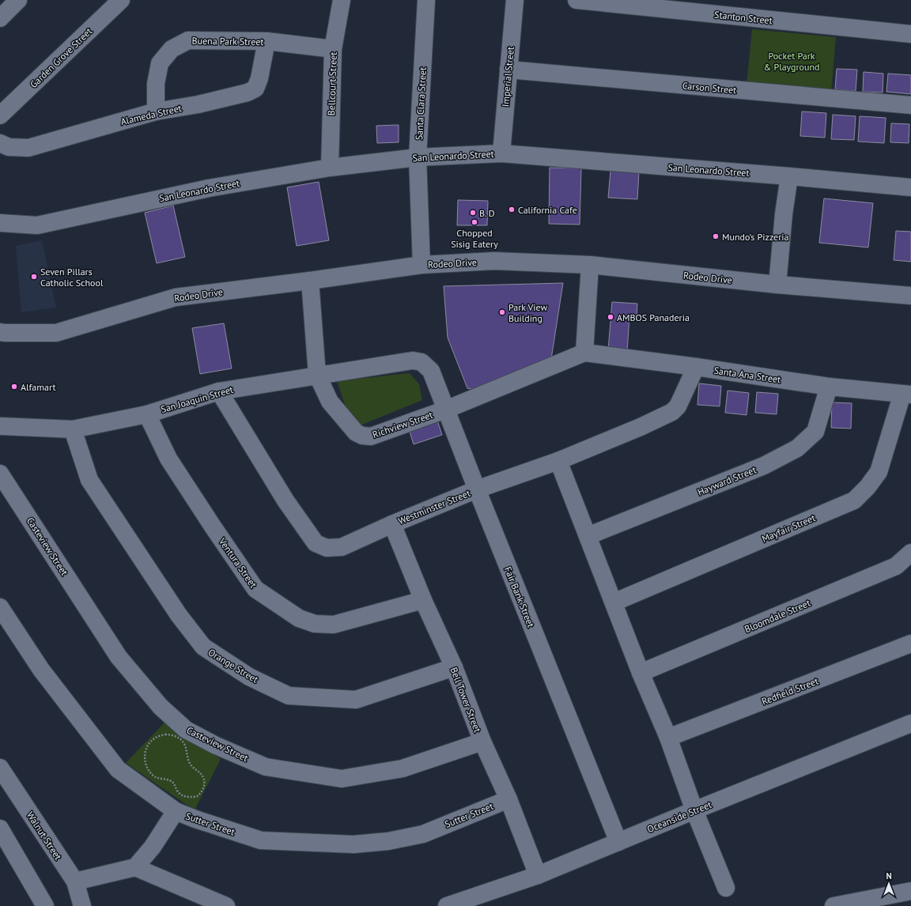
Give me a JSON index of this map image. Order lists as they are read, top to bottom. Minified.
{"streets":{"street":["Stanton Street","Buena Park Street","Garden Grove Street","Imperial Street","Bellcourt Street","Carson Street","Santa Clara Street","Alameda Street","San Leonardo Street","Rodeo Drive","Santa Ana Street","San Joaquin Street","Richview Street","Hayward Street","Westminster Street","Mayfair Street","Casteview Street","Ventura Street","Fair Bank Street","Bloomdale Street","Orange Street","Redfield Street","Bell Tower Street","Sutter Street","Oceanside Street","Walnut Street"]},"crossings":[["Buena Park Street","Bellcourt Street"],["Buena Park Street","Alameda Street"],["Imperial Street","Carson Street"],["Imperial Street","San Leonardo Street"],["Bellcourt Street","San Leonardo Street"],["Santa Clara Street","San Leonardo Street"],["Santa Clara Street","Rodeo Drive"],["Rodeo Drive","Richview Street"],["Santa Ana Street","Richview Street"],["Santa Ana Street","Hayward Street"],["Santa Ana Street","Westminster Street"],["Santa Ana Street","Mayfair Street"],["San Joaquin Street","Richview Street"],["San Joaquin Street","Westminster Street"],["San Joaquin Street","Ventura Street"],["San Joaquin Street","Fair Bank Street"],["San Joaquin Street","Orange Street"],["Richview Street","Fair Bank Street"],["Westminster Street","Fair Bank Street"],["Westminster Street","Bell Tower Street"],["Casteview Street","Bell Tower Street"],["Ventura Street","Bell Tower Street"],["Fair Bank Street","Oceanside Street"],["Orange Street","Bell Tower Street"],["Bell Tower Street","Sutter Street"],["Bell Tower Street","Oceanside Street"]],"parks":["Pocket Park & Playground"],"places":["California Cafe","B. D","Chopped Sisig Eatery","Mundo’s Pizzeria","Seven Pillars Catholic School","Park View Building","AMBOS Panaderia","Alfamart"],"north":"top"}
